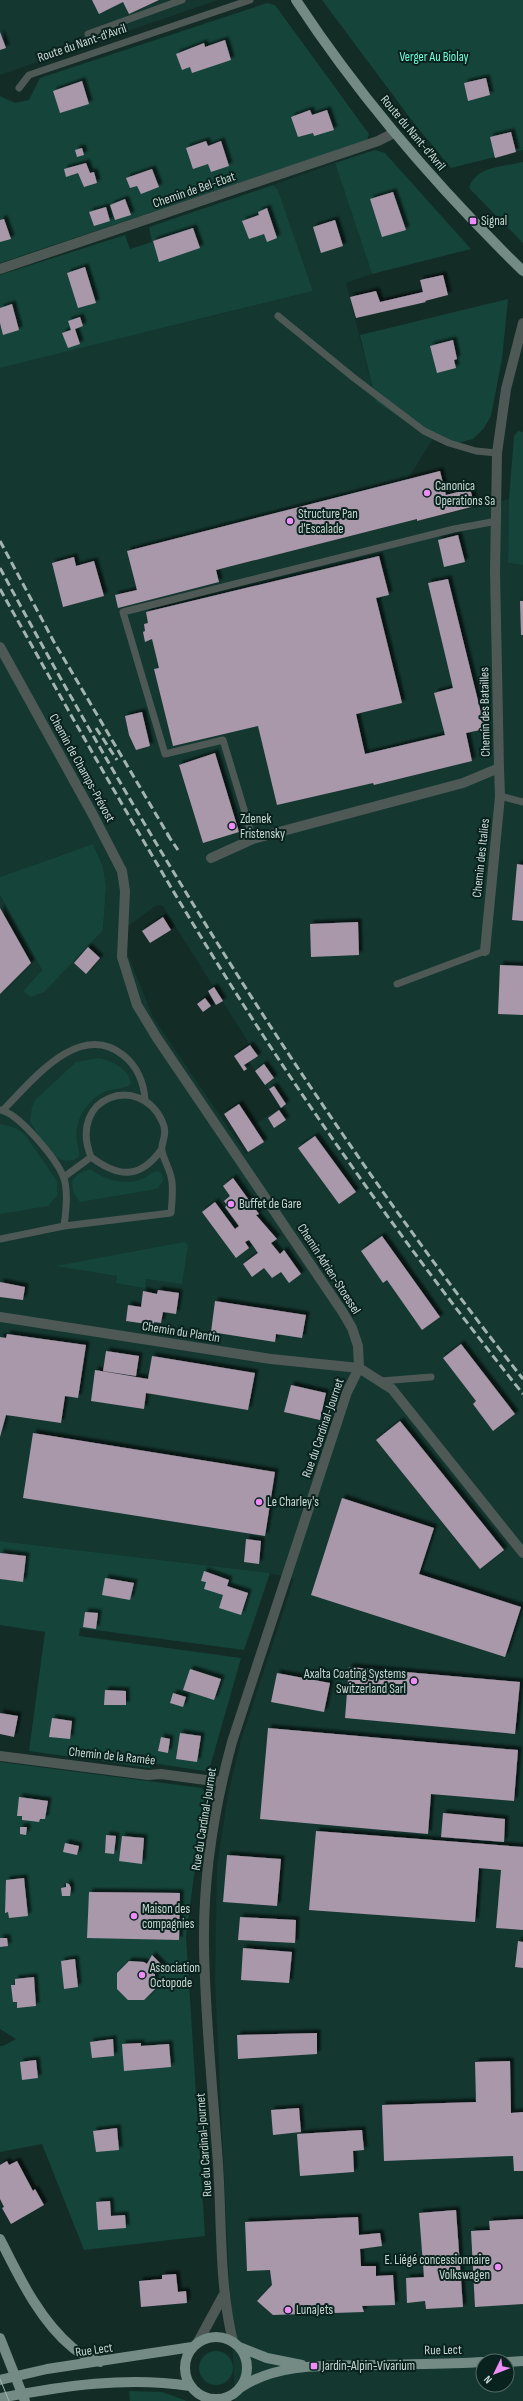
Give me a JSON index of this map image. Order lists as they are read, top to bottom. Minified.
{"streets":{"main road":["Route du Nant-d'Avril","Rue Lect"],"street":["Chemin de Bel-Ebat","Chemin des Batailles","Chemin de Champs-Prévost","Chemin des Italies","Chemin Adrien-Stoessel","Chemin du Plantin","Rue du Cardinal-Journet","Chemin de la Ramée"]},"crossings":[["Route du Nant-d'Avril","Chemin de Bel-Ebat"],["Chemin des Batailles","Chemin des Italies"],["Chemin de Champs-Prévost","Chemin Adrien-Stoessel"],["Chemin Adrien-Stoessel","Chemin du Plantin"],["Chemin Adrien-Stoessel","Rue du Cardinal-Journet"],["Chemin du Plantin","Rue du Cardinal-Journet"],["Rue du Cardinal-Journet","Chemin de la Ramée"],["Rue du Cardinal-Journet","Rue Lect"]],"parks":["Verger Au Biolay"],"places":{"transit":["Signal","Jardin-Alpin-Vivarium"],"other":["Canonica Operations Sa","Structure Pan d'Escalade","Zdenek Fristensky","Buffet de Gare","Le Charley's","Axalta Coating Systems Switzerland Sarl","Maison des compagnies","Association Octopode","E. Liégé concessionnaire Volkswagen","LunaJets"]},"north":"bottom left"}
